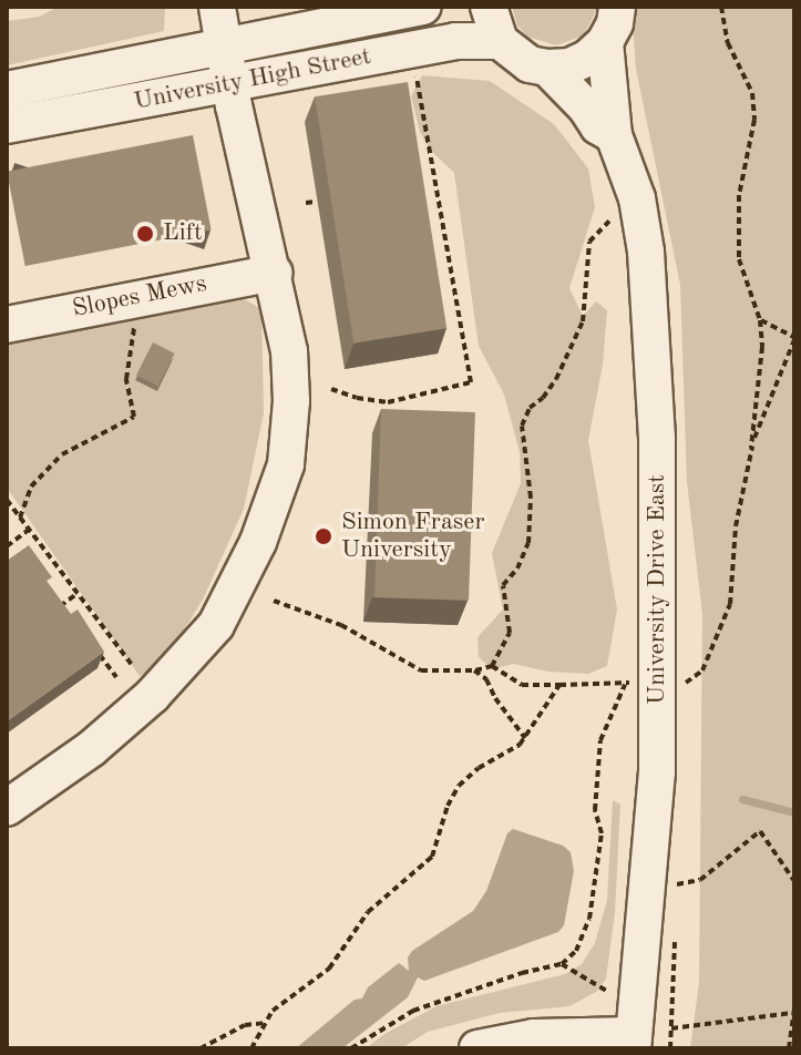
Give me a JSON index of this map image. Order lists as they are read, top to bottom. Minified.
{"streets":{"street":["University High Street","Slopes Mews","University Drive East"]},"places":["Lift","Simon Fraser University"]}
